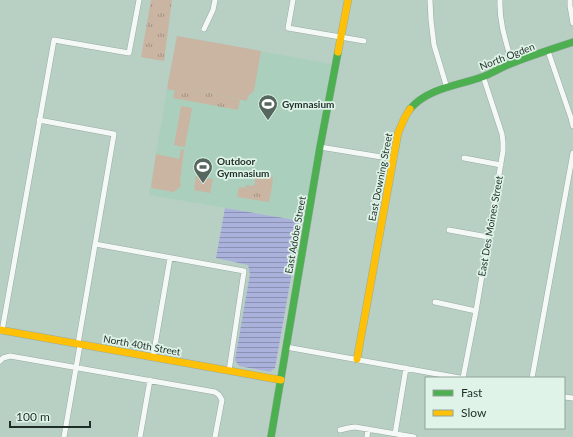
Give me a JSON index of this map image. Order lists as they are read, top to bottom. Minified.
{"streets":{"street":["North Ogden","East Downing Street","East Des Moines Street","East Adobe Street","North 40th Street"]},"crossings":[["North Ogden","East Downing Street"],["North Ogden","East Des Moines Street"],["East Adobe Street","North 40th Street"]],"places":{"sports":["Gymnasium","Outdoor Gymnasium"]},"legend":["Fast","Slow"],"scale_bar":"100 m"}
